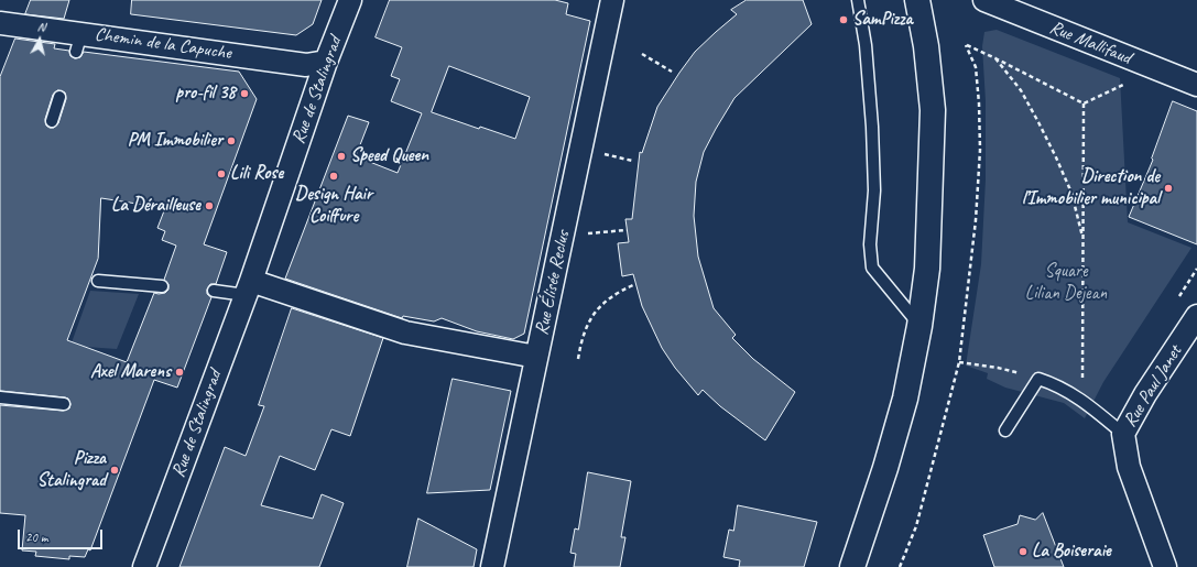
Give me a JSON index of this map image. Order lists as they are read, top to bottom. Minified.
{"streets":{"street":["Rue Mallifaud","Chemin de la Capuche","Rue de Stalingrad","Rue Élisée Reclus","Rue Paul Janet"]},"crossings":[["Chemin de la Capuche","Rue de Stalingrad"]],"parks":["Square Lilian Dejean"],"places":["SamPizza","pro-fil 38","PM Immobilier","Speed Queen","Lili Rose","Design Hair Coiffure","Direction de l’Immobilier municipal","La Dérailleuse","Axel Marens","Pizza Stalingrad","La Boiseraie"],"scale_bar":"20 m","north":"top"}
